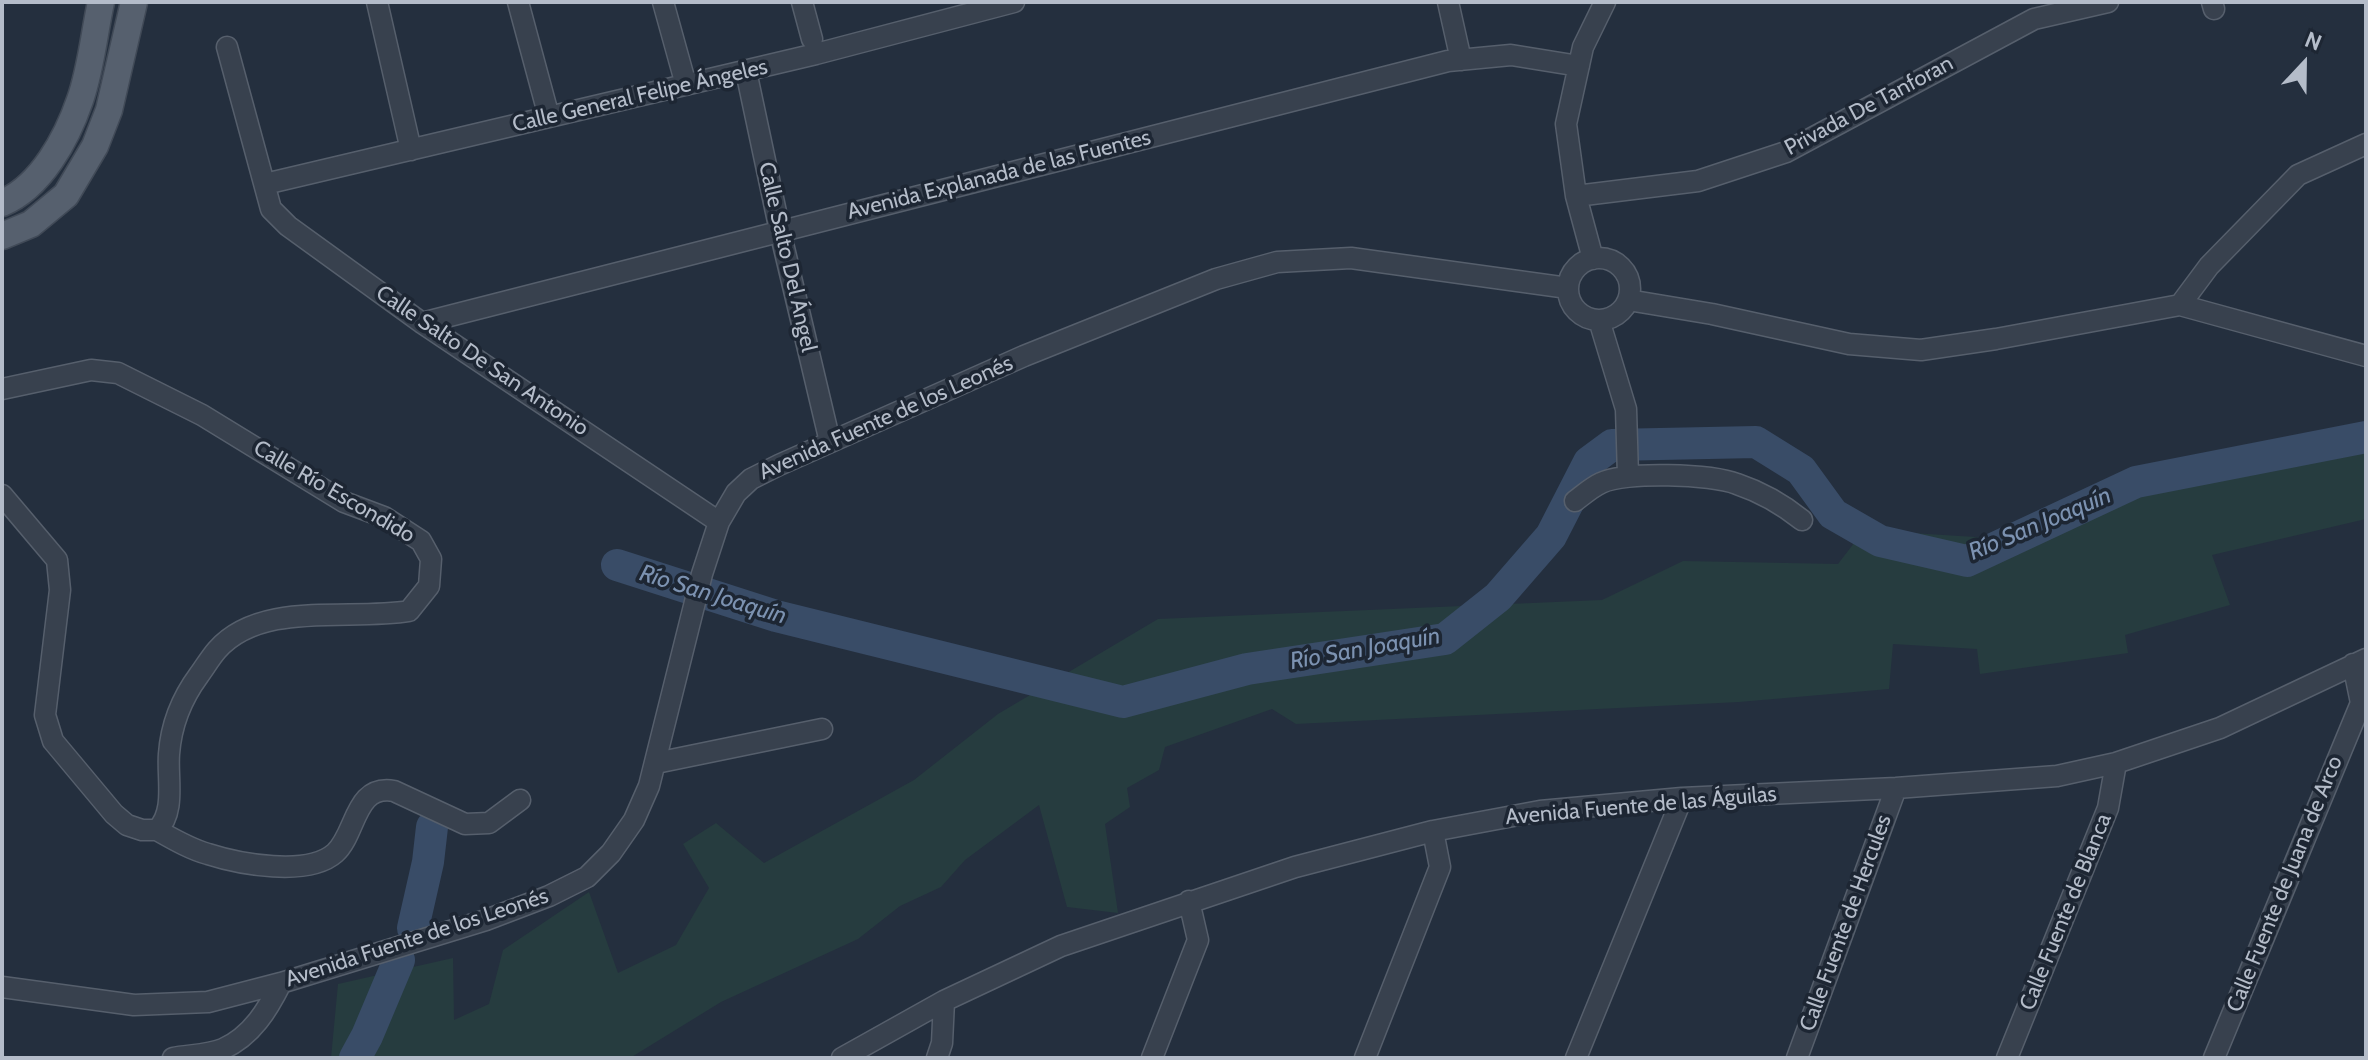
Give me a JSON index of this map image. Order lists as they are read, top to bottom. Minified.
{"streets":{"street":["Calle General Felipe Ángeles","Privada De Tanforan","Avenida Explanada de las Fuentes","Calle Salto Del Ángel","Calle Salto De San Antonio","Avenida Fuente de los Leonés","Calle Río Escondido","Avenida Fuente de las Águilas","Calle Fuente de Juana de Arco","Calle Fuente de Blanca","Calle Fuente de Hercules"]},"crossings":[["Calle General Felipe Ángeles","Calle Salto Del Ángel"],["Calle General Felipe Ángeles","Calle Salto De San Antonio"],["Avenida Explanada de las Fuentes","Calle Salto Del Ángel"],["Avenida Explanada de las Fuentes","Calle Salto De San Antonio"],["Calle Salto Del Ángel","Avenida Fuente de los Leonés"],["Calle Salto De San Antonio","Avenida Fuente de los Leonés"],["Avenida Fuente de las Águilas","Calle Fuente de Juana de Arco"],["Avenida Fuente de las Águilas","Calle Fuente de Blanca"],["Avenida Fuente de las Águilas","Calle Fuente de Hercules"]],"water":["Río San Joaquín"],"north":"top"}
